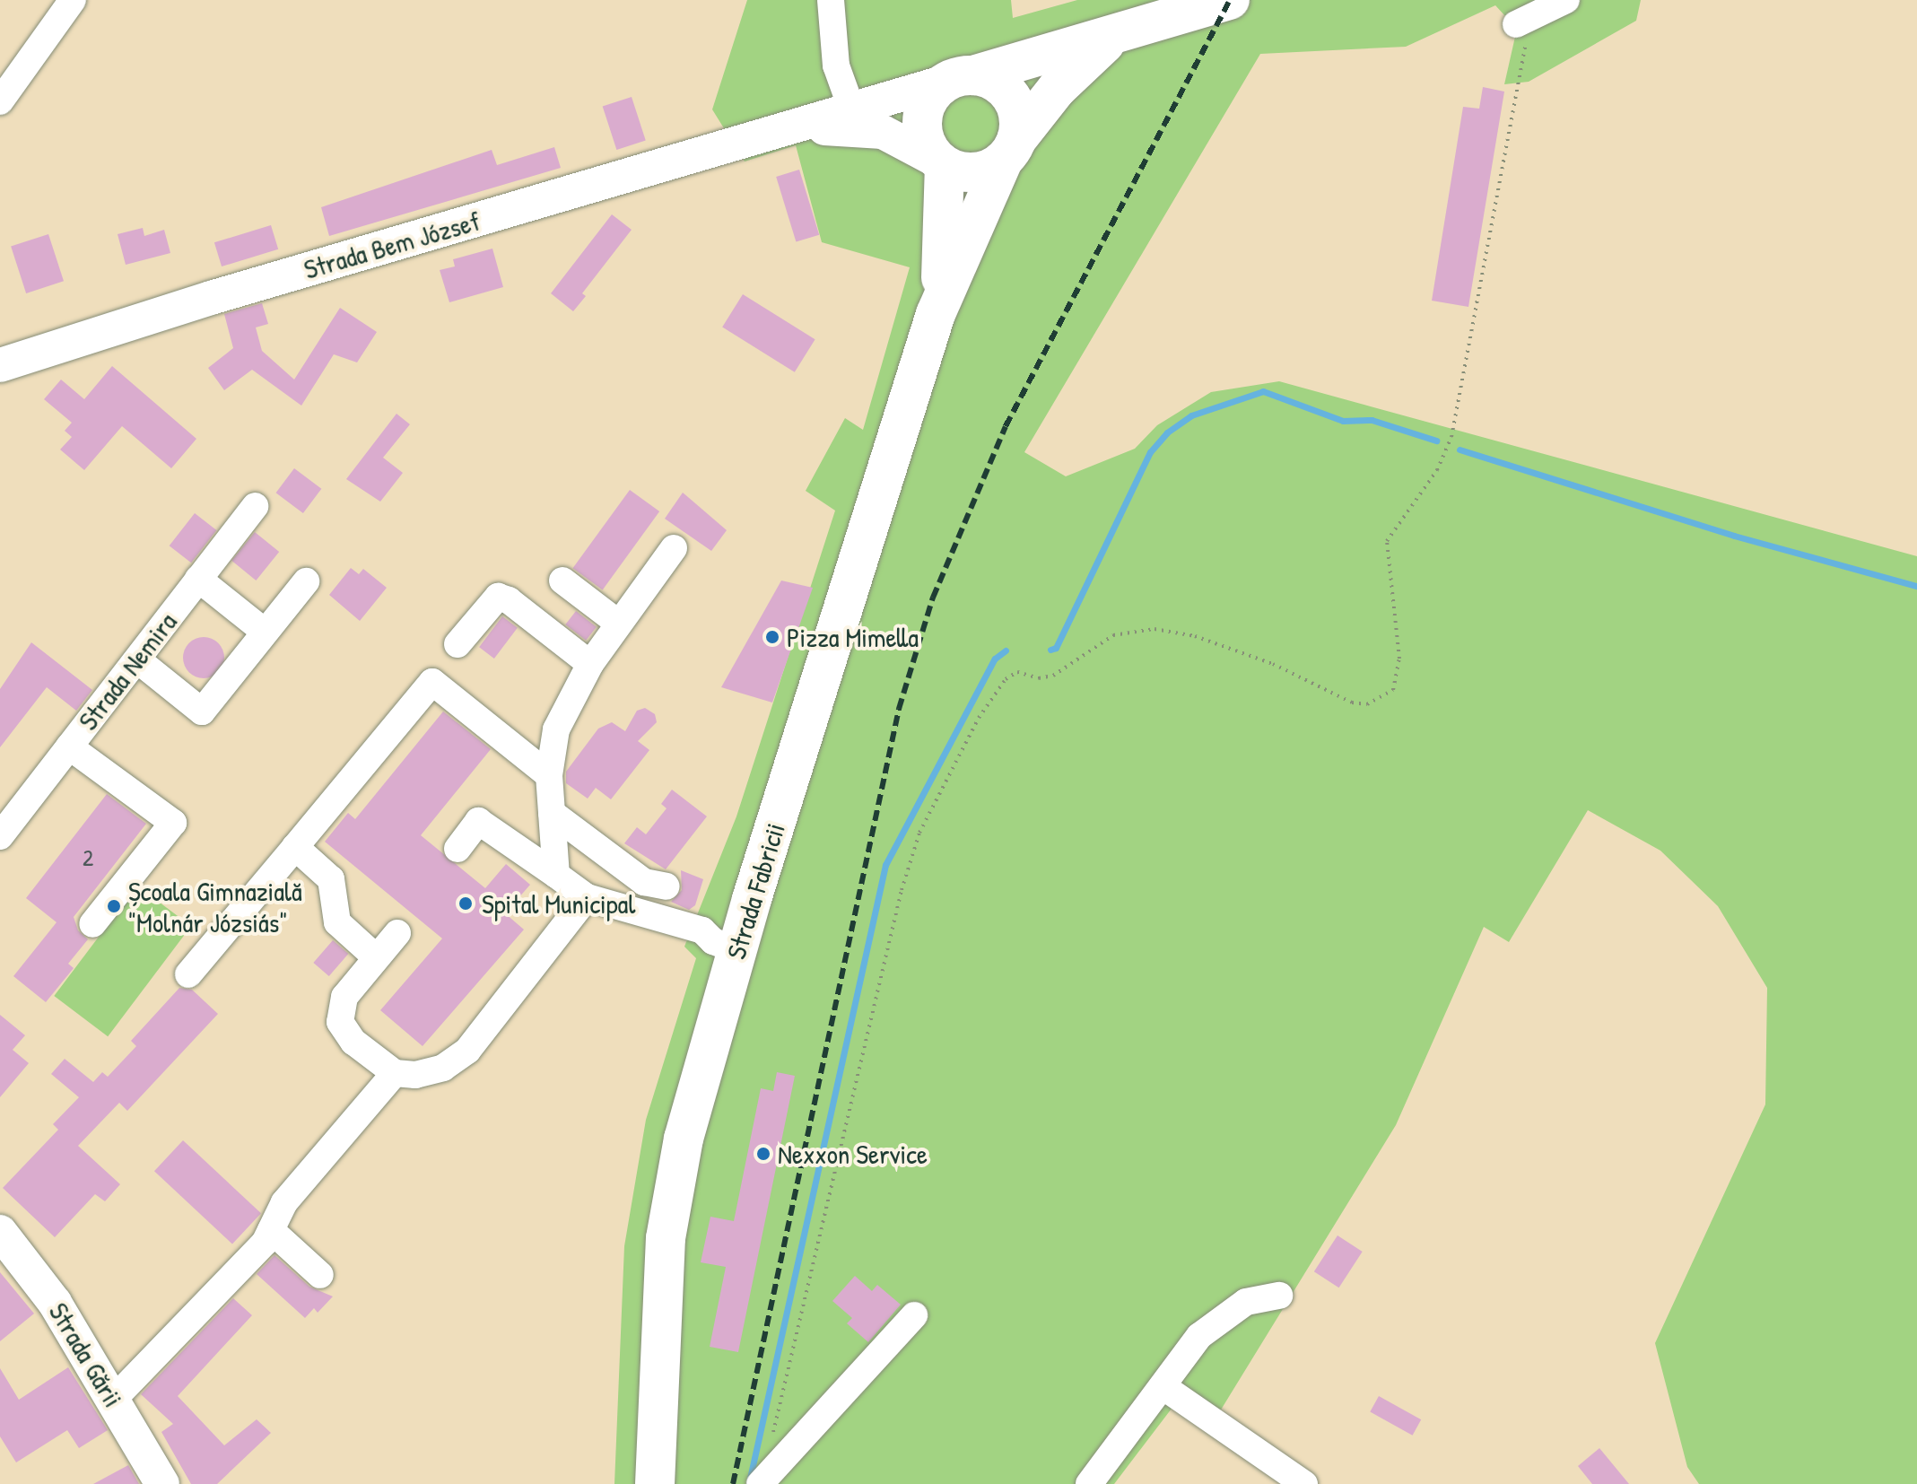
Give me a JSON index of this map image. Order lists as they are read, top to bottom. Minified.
{"streets":{"highway":["Strada Bem József","Strada Fabricii"],"main road":["Strada Gării"],"street":["Strada Nemira"]},"crossings":[["Strada Bem József","Strada Fabricii"]],"places":["Pizza Mimella","Spital Municipal","Școala Gimnazială \"Molnár Józsiás\"","Nexxon Service"],"house_numbers":["2"]}
